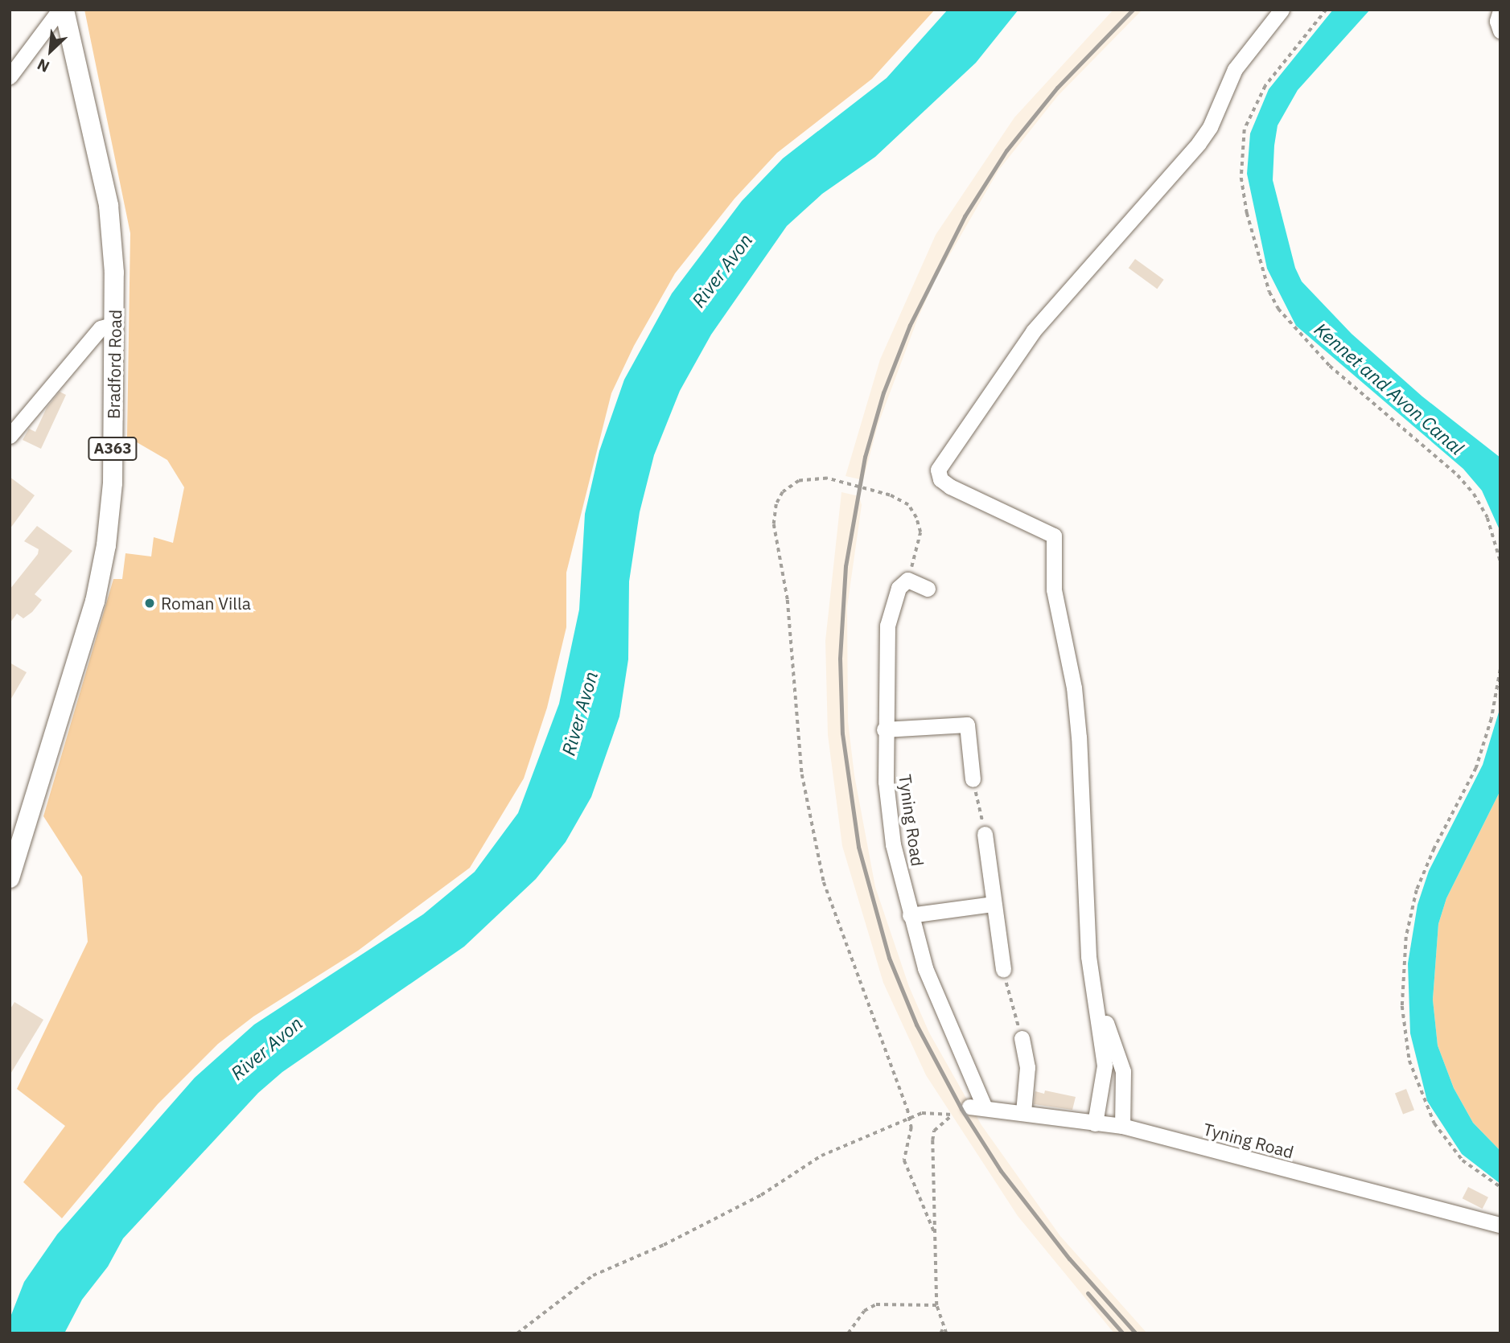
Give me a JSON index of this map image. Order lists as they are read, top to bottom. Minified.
{"streets":{"main road":["Bradford Road","A363"],"street":["Tyning Road"]},"water":["River Avon","Kennet and Avon Canal"],"places":["Roman Villa"],"north":"bottom left"}
